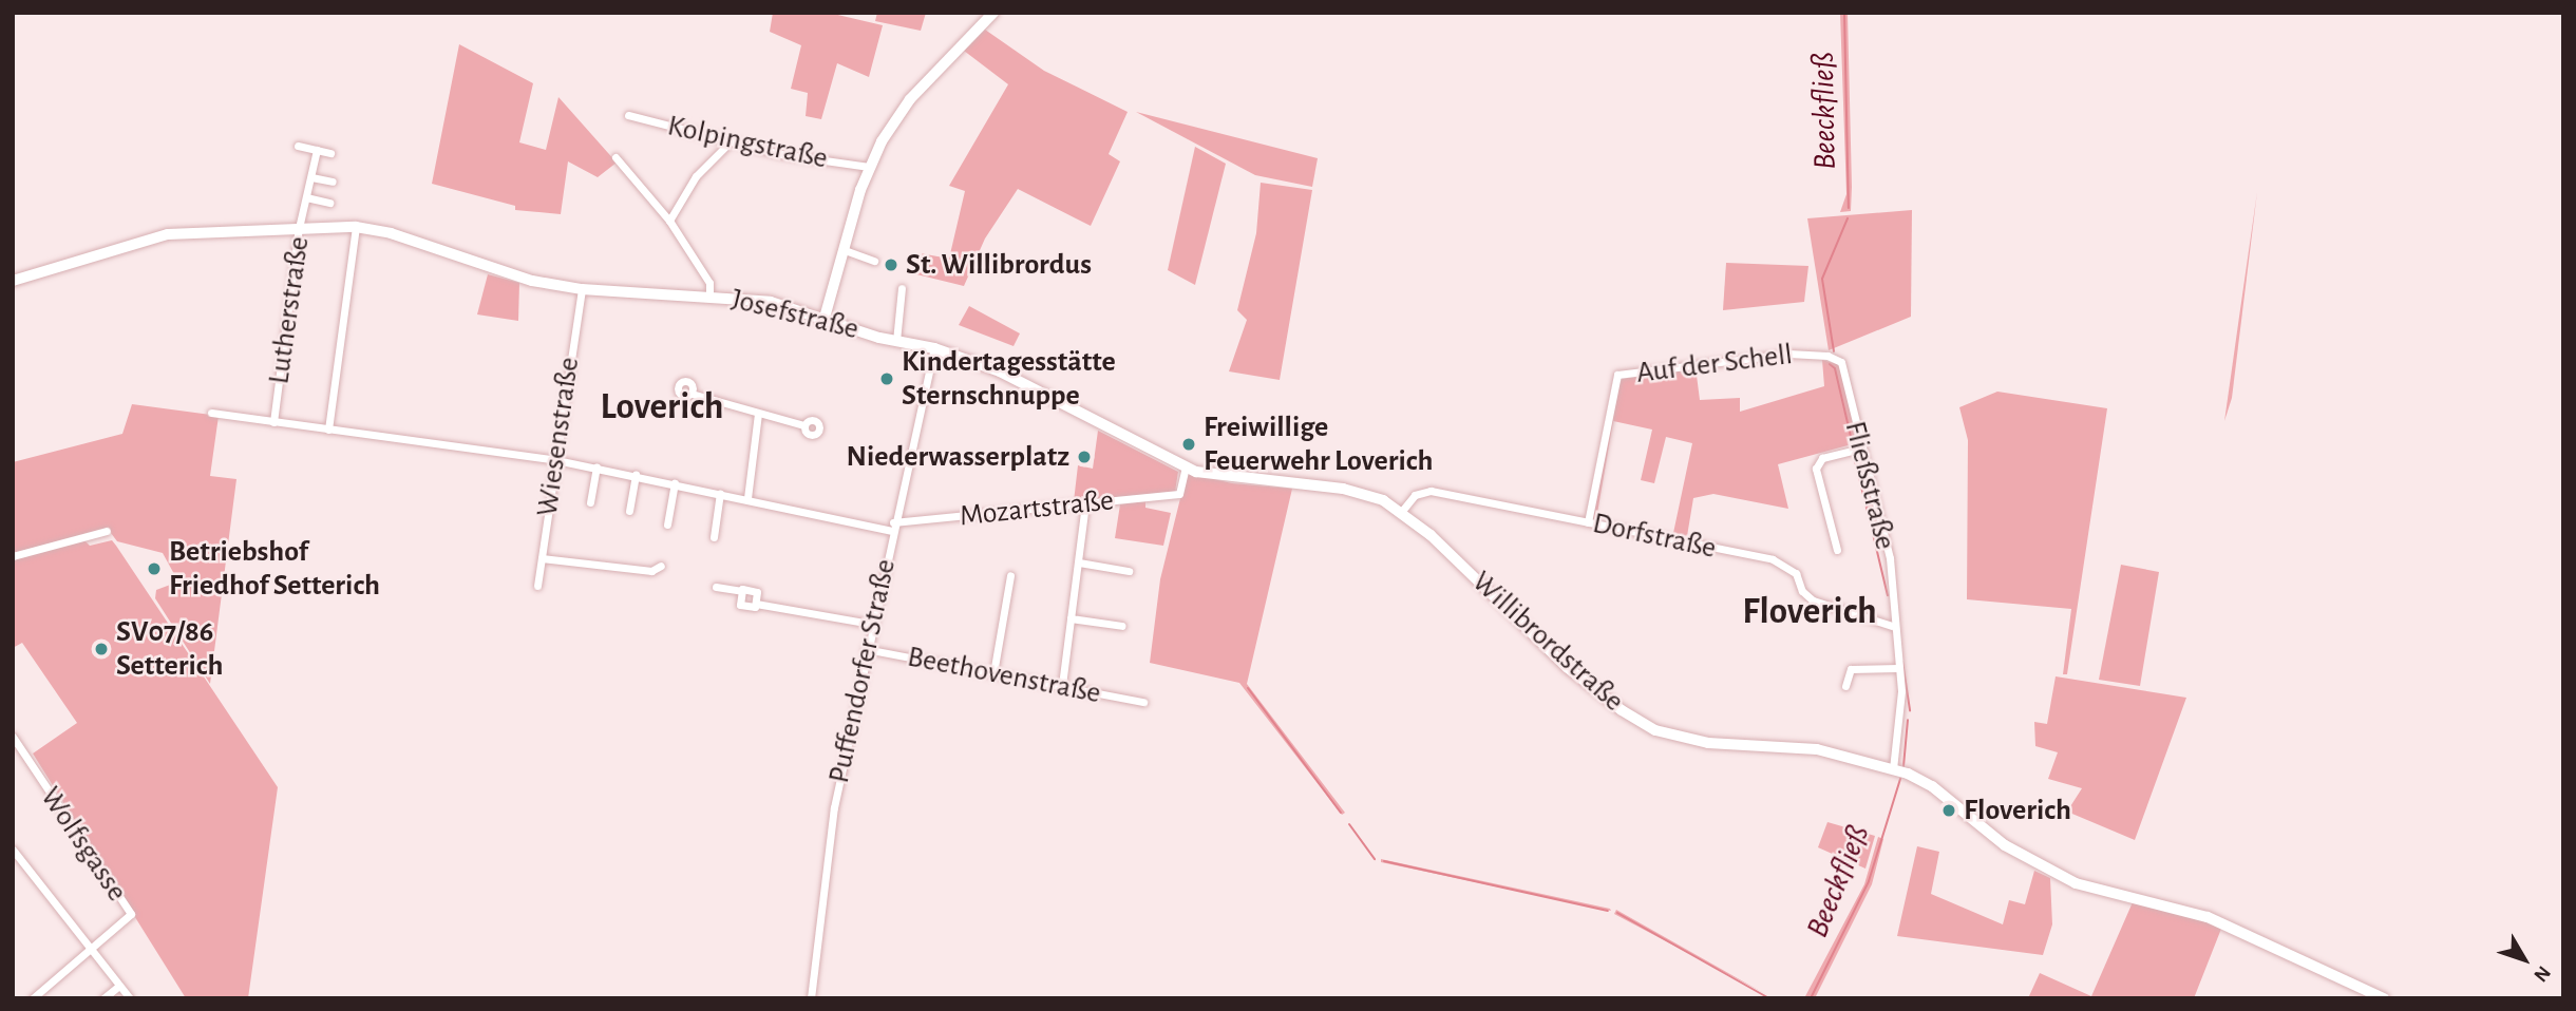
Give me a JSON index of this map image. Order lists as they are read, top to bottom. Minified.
{"streets":{"street":["Kolpingstraße","Lutherstraße","Josefstraße","Auf der Schell","Wiesenstraße","Fließstraße","Mozartstraße","Dorfstraße","Willibrordstraße","Puffendorfer Straße","Beethovenstraße","Wolfsgasse"]},"crossings":[["Lutherstraße","Josefstraße"],["Lutherstraße","Mozartstraße"],["Josefstraße","Wiesenstraße"],["Josefstraße","Mozartstraße"],["Josefstraße","Dorfstraße"],["Josefstraße","Willibrordstraße"],["Josefstraße","Puffendorfer Straße"],["Auf der Schell","Fließstraße"],["Auf der Schell","Dorfstraße"],["Wiesenstraße","Mozartstraße"],["Fließstraße","Dorfstraße"],["Fließstraße","Willibrordstraße"],["Mozartstraße","Puffendorfer Straße"],["Dorfstraße","Willibrordstraße"],["Puffendorfer Straße","Beethovenstraße"]],"districts":["Loverich","Floverich"],"water":["Beeckfließ"],"places":["St. Willibrordus","Kindertagesstätte Sternschnuppe","Freiwillige Feuerwehr Loverich","Niederwasserplatz","Betriebshof Friedhof Setterich","SV07/86 Setterich","Floverich"],"north":"bottom right"}
